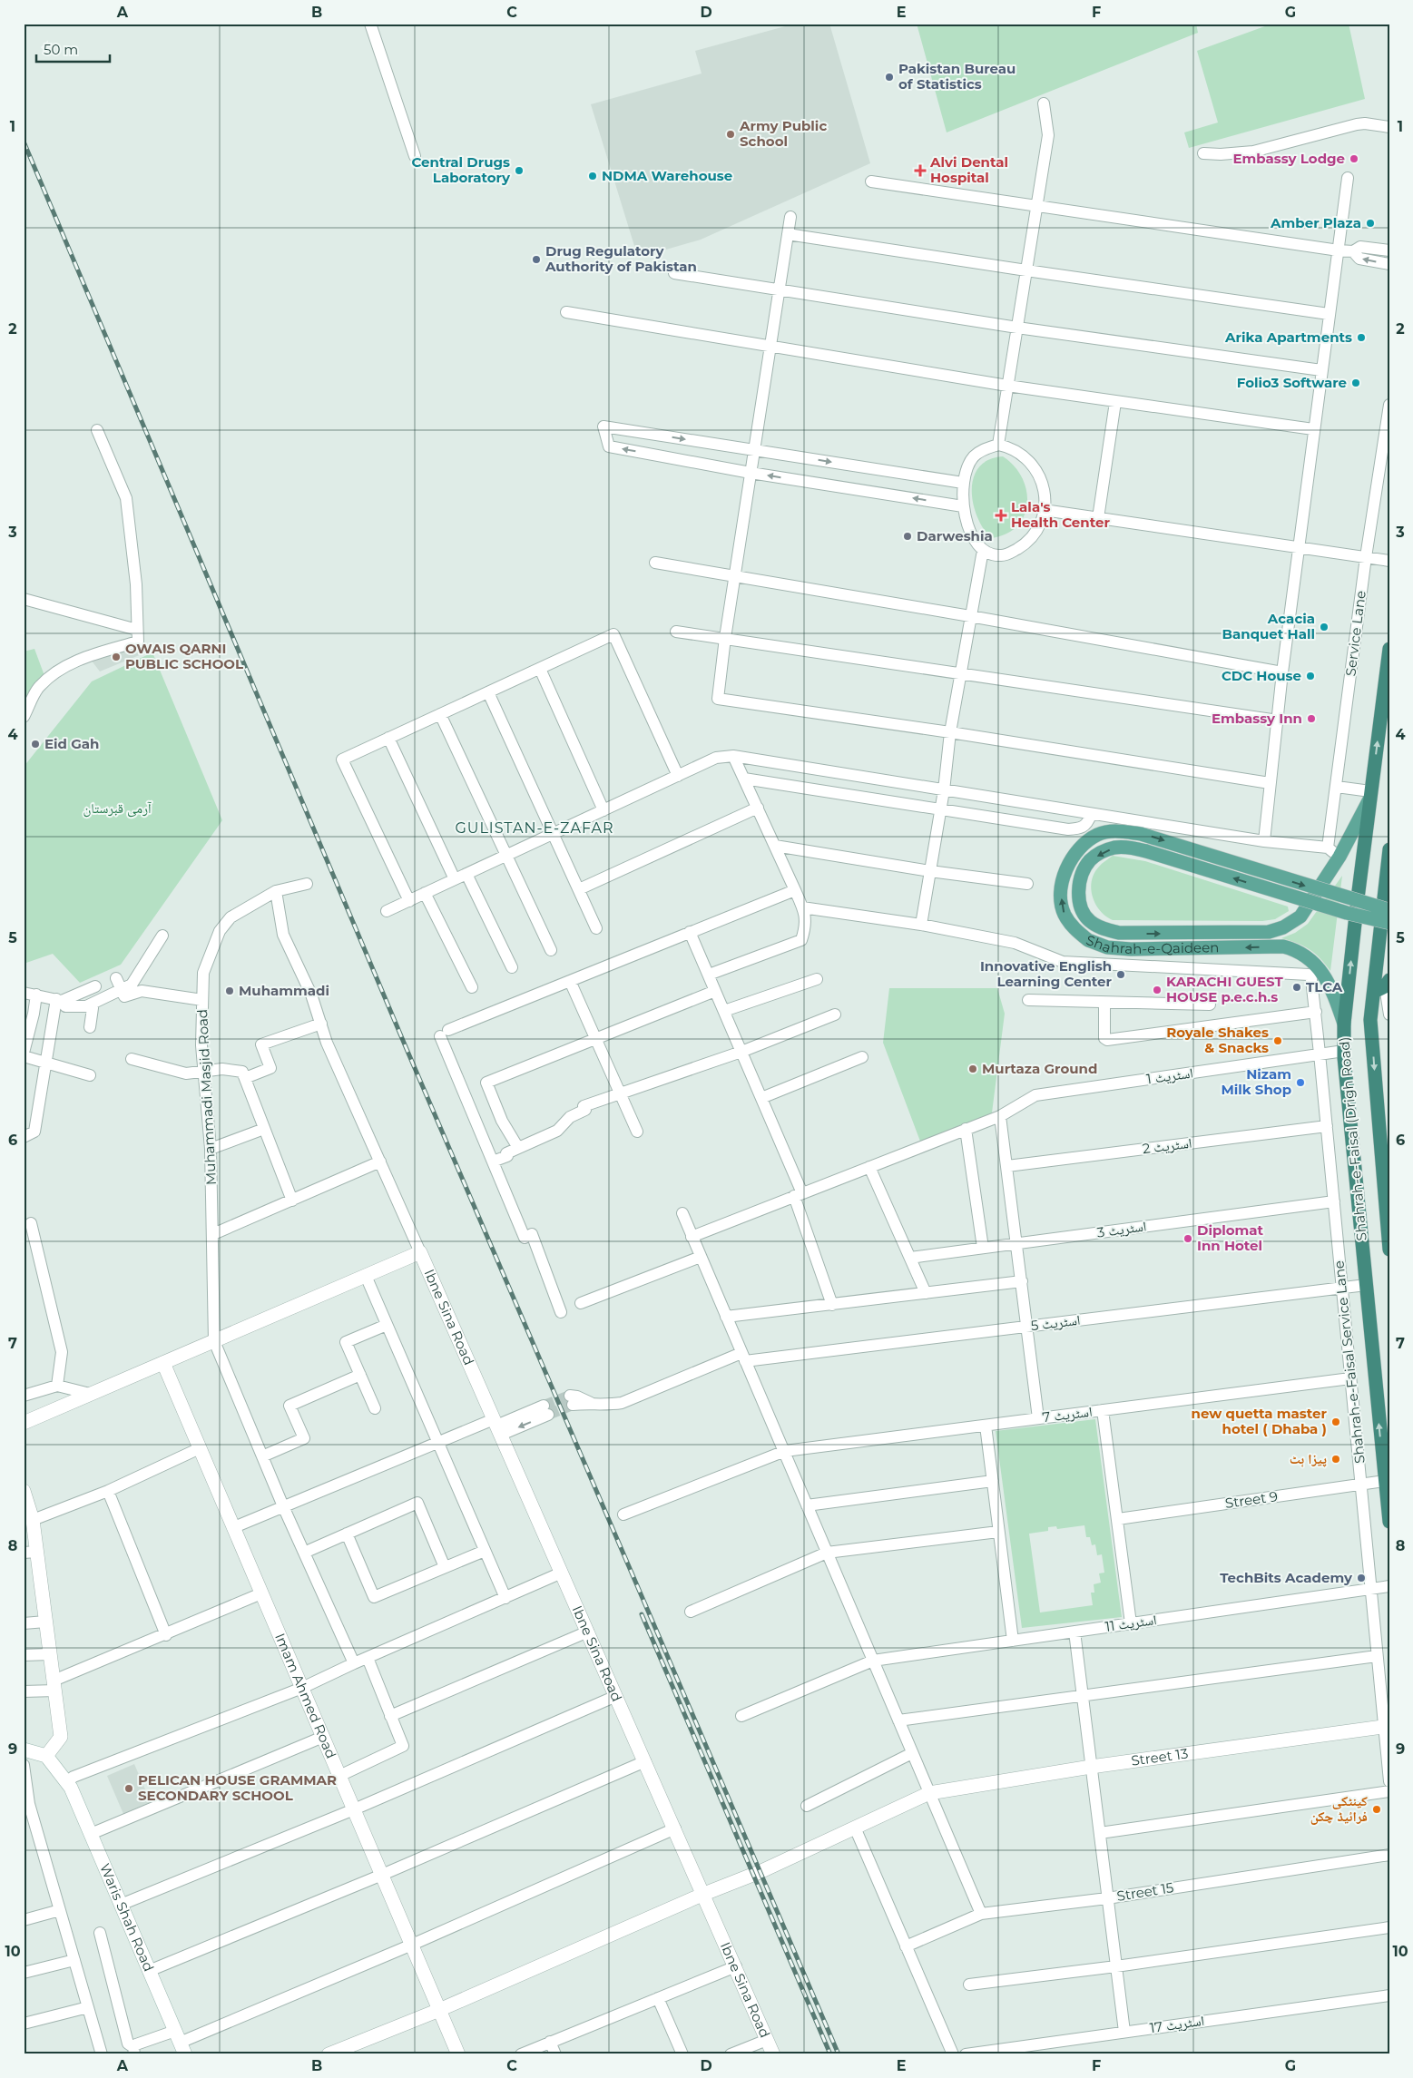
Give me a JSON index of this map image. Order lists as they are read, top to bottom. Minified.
{"streets":{"highway":["Shahrah-e-Faisal (Drigh Road)"],"main road":["Shahrah-e-Qaideen"],"street":["Service Lane","اسٹریٹ 1","Muhammadi Masjid Road","اسٹریٹ 2","اسٹریٹ 3","Ibne Sina Road","اسٹریٹ 5","Shahrah-e-Faisal Service Lane","اسٹریٹ 7","Street 9","اسٹریٹ 11","Imam Ahmed Road","Street 13","Street 15","Waris Shah Road","اسٹریٹ 17"]},"crossings":[["Shahrah-e-Qaideen","Shahrah-e-Faisal (Drigh Road)"],["اسٹریٹ 1","Shahrah-e-Faisal (Drigh Road)"],["اسٹریٹ 1","Shahrah-e-Faisal Service Lane"],["Shahrah-e-Faisal (Drigh Road)","اسٹریٹ 5"],["Shahrah-e-Faisal (Drigh Road)","Street 9"],["اسٹریٹ 2","Shahrah-e-Faisal Service Lane"],["اسٹریٹ 3","Shahrah-e-Faisal Service Lane"],["Ibne Sina Road","Street 13"],["اسٹریٹ 5","Shahrah-e-Faisal Service Lane"],["Shahrah-e-Faisal Service Lane","اسٹریٹ 7"],["Shahrah-e-Faisal Service Lane","Street 9"],["Shahrah-e-Faisal Service Lane","اسٹریٹ 11"],["Shahrah-e-Faisal Service Lane","Street 13"],["Imam Ahmed Road","Street 13"]],"districts":["GULISTAN-E-ZAFAR"],"parks":["آرمی قبرستان"],"places":{"other":["Pakistan Bureau of Statistics","Army Public School","Embassy Lodge","Central Drugs Laboratory","NDMA Warehouse","Amber Plaza","Drug Regulatory Authority of Pakistan","Arika Apartments","Folio3 Software","Darweshia","Acacia Banquet Hall","OWAIS QARNI PUBLIC SCHOOL","CDC House","Embassy Inn","Eid Gah","Innovative English Learning Center","TLCA","KARACHI GUEST HOUSE p.e.c.h.s","Muhammadi","Royale Shakes & Snacks","Murtaza Ground","Nizam Milk Shop","Diplomat Inn Hotel","new quetta master hotel ( Dhaba )","پیزا ہٹ","TechBits Academy","PELICAN HOUSE GRAMMAR SECONDARY SCHOOL","کینٹکی فرائیڈ چکن"],"health":["Alvi Dental Hospital","Lala's Health Center"]},"scale_bar":"50 m","grid":{"columns":["A","B","C","D","E","F","G"],"rows":["1","2","3","4","5","6","7","8","9","10"]}}
